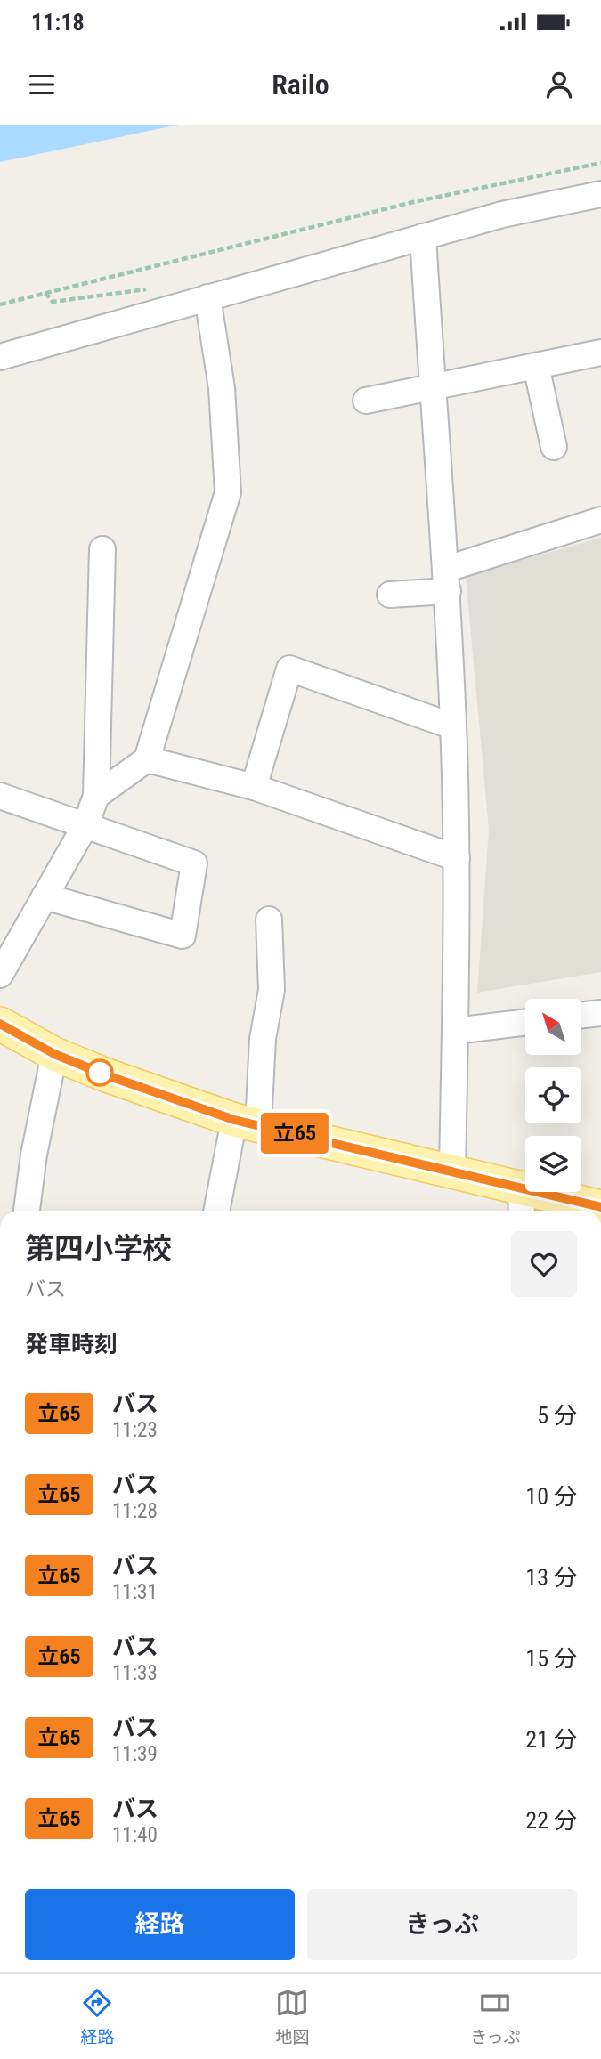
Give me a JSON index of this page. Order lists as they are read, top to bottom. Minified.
{"lines":["bus line 立65"],"north":"top left","page":{"status":"11:18","header":"Railo","on_map":"立65","heading":[["第四小学校","バス"],"発車時刻"],"list":[{"mark":"立65","name":"バス","note":"11:23","value":"5 分"},{"mark":"立65","name":"バス","note":"11:28","value":"10 分"},{"mark":"立65","name":"バス","note":"11:31","value":"13 分"},{"mark":"立65","name":"バス","note":"11:33","value":"15 分"},{"mark":"立65","name":"バス","note":"11:39","value":"21 分"},{"mark":"立65","name":"バス","note":"11:40","value":"22 分"}],"buttons":["経路","きっぷ"],"tabs":["経路","地図","きっぷ"]}}
